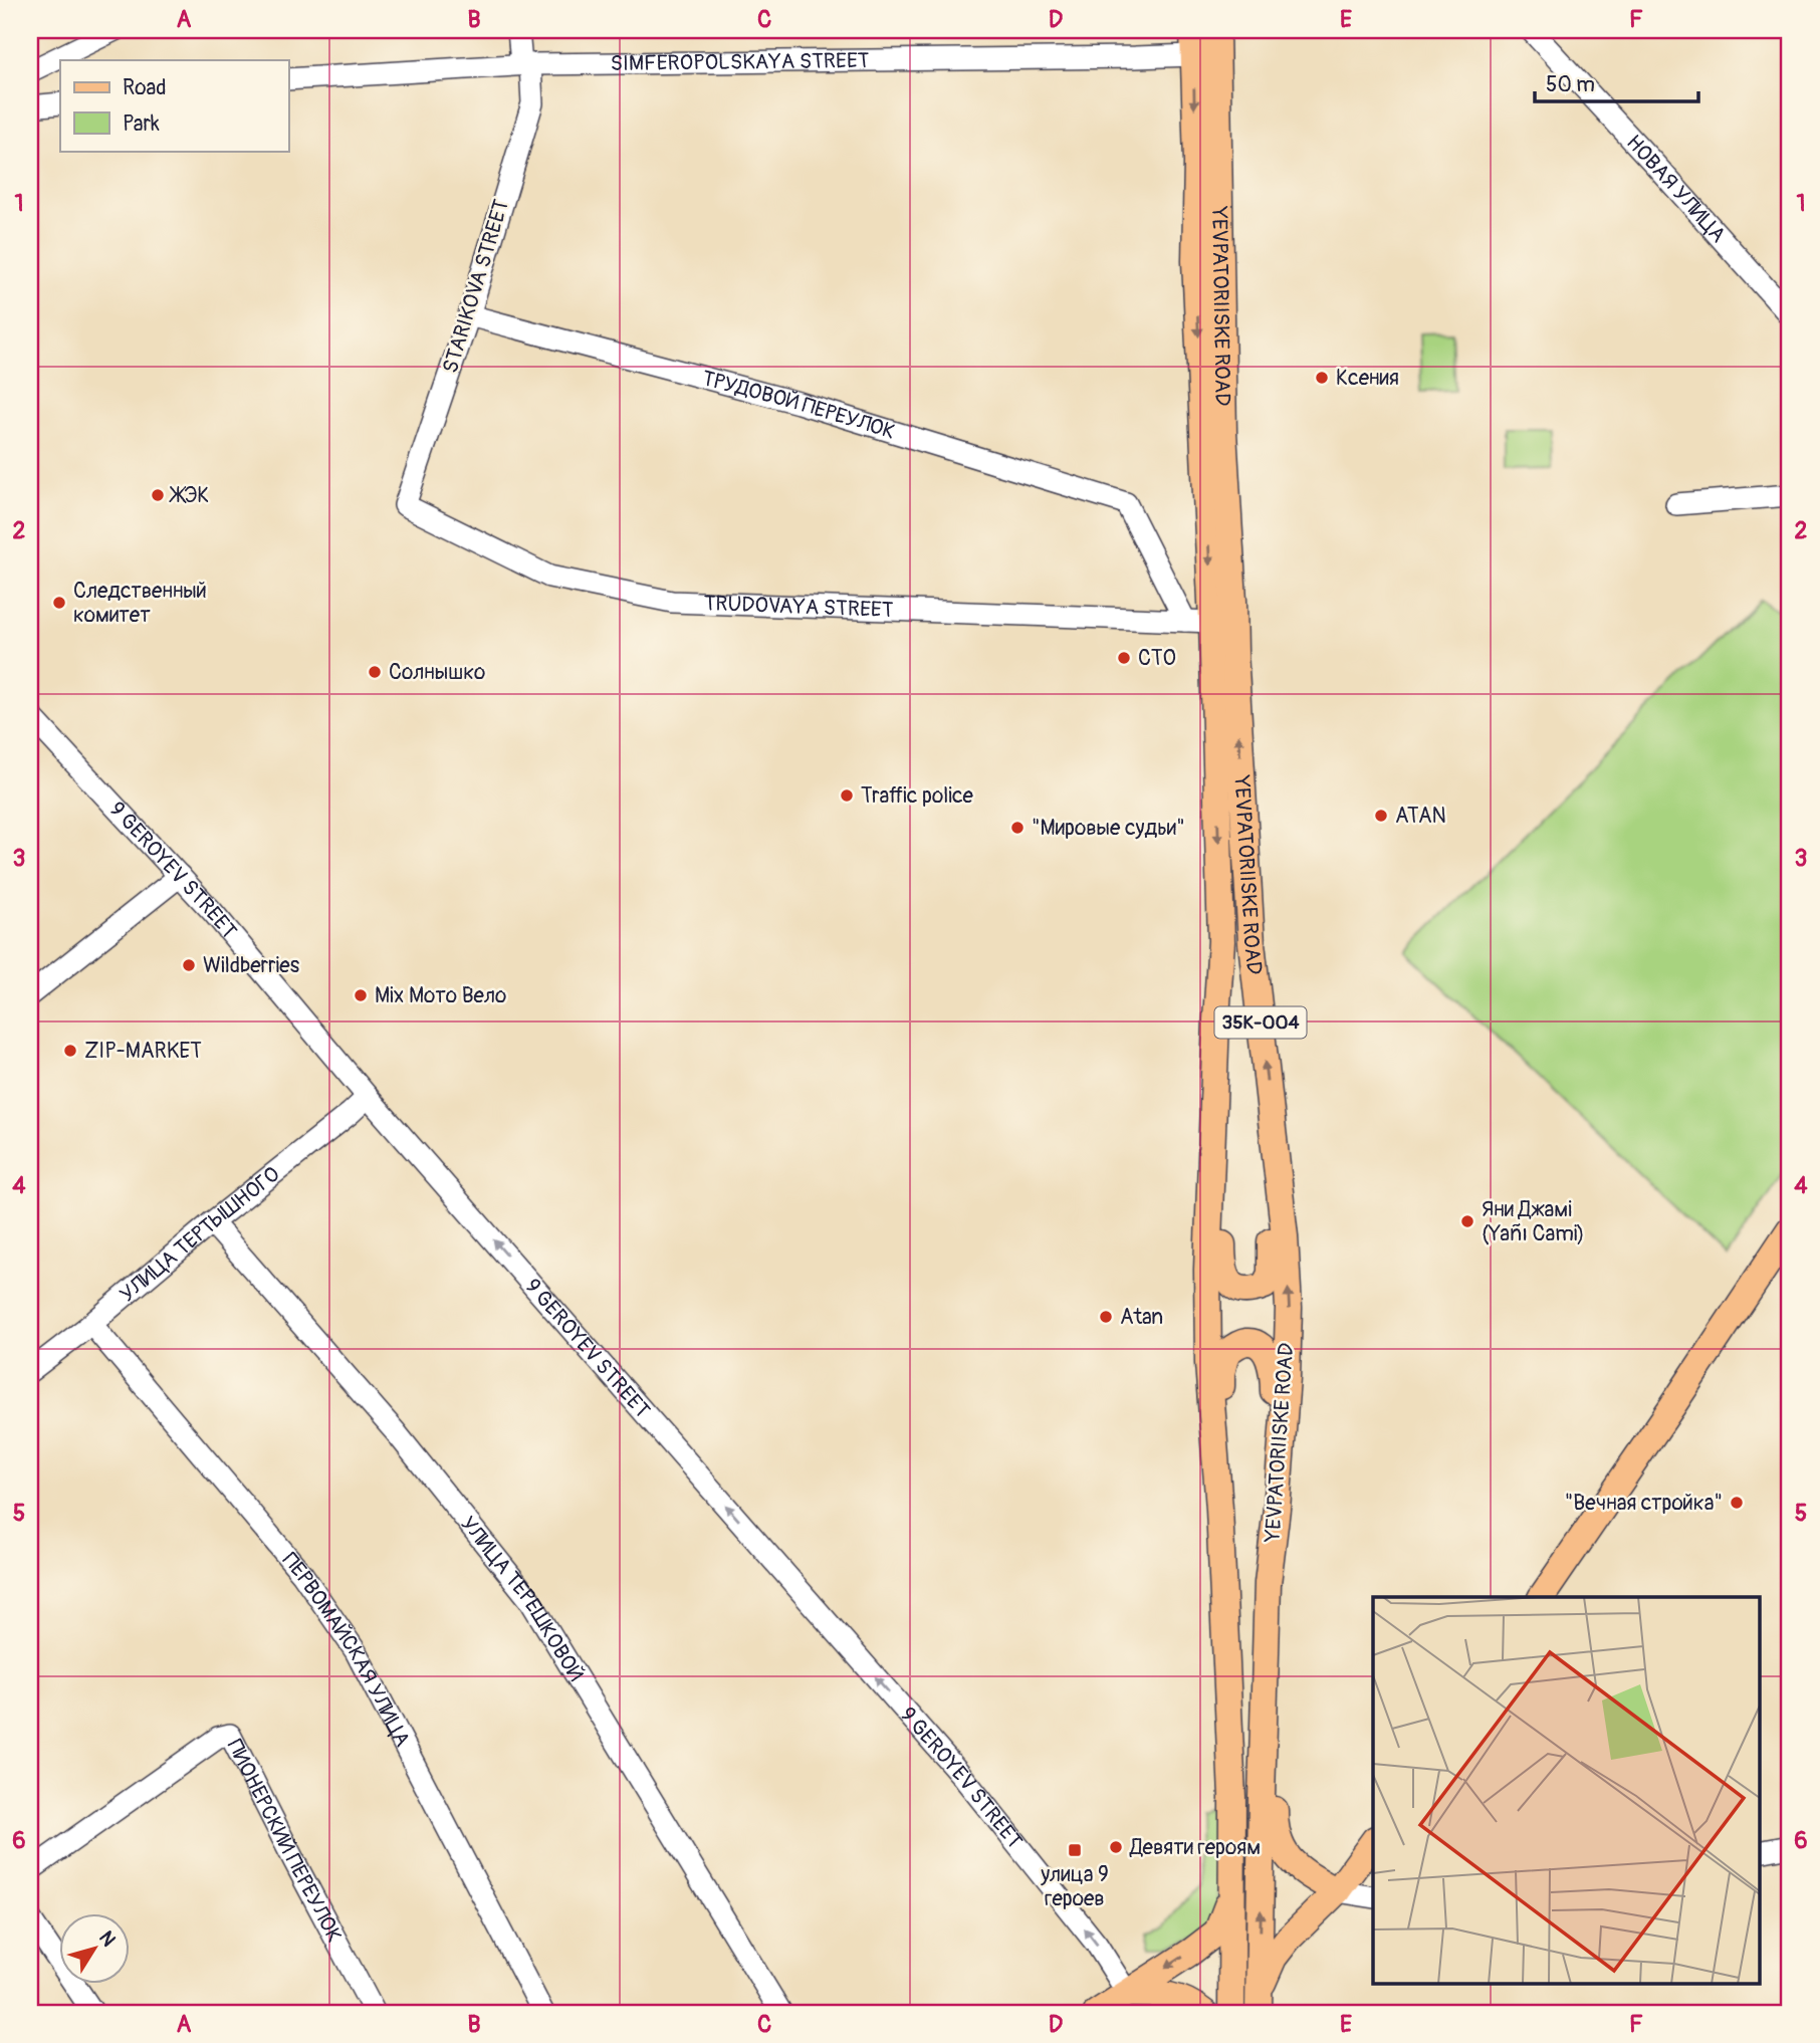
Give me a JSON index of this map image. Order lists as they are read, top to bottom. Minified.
{"streets":{"main road":["YEVPATORIISKE ROAD","35К-004"],"street":["SIMFEROPOLSKAYA STREET","НОВАЯ УЛИЦА","STARIKOVA STREET","ТРУДОВОЙ ПЕРЕУЛОК","TRUDOVAYA STREET","9 GEROYEV STREET","УЛИЦА ТЕРТЫШНОГО","УЛИЦА ТЕРЕШКОВОЙ","ПЕРВОМАЙСКАЯ УЛИЦА","ПИОНЕРСКИЙ ПЕРЕУЛОК"]},"crossings":[["SIMFEROPOLSKAYA STREET","STARIKOVA STREET"],["SIMFEROPOLSKAYA STREET","YEVPATORIISKE ROAD"],["STARIKOVA STREET","ТРУДОВОЙ ПЕРЕУЛОК"],["STARIKOVA STREET","TRUDOVAYA STREET"],["YEVPATORIISKE ROAD","TRUDOVAYA STREET"],["ТРУДОВОЙ ПЕРЕУЛОК","TRUDOVAYA STREET"],["9 GEROYEV STREET","УЛИЦА ТЕРТЫШНОГО"],["УЛИЦА ТЕРТЫШНОГО","УЛИЦА ТЕРЕШКОВОЙ"],["УЛИЦА ТЕРТЫШНОГО","ПЕРВОМАЙСКАЯ УЛИЦА"]],"one_way":["9 GEROYEV STREET"],"places":{"other":["Ксения","ЖЭК","Следственный комитет","СТО","Солнышко","Traffic police","ATAN","\"Мировые судьи\"","Wildberries","Mix Мото Вело","ZIP-MARKET","Яни Джамі (Yañı Cami)","Atan","\"Вечная стройка\"","Девяти героям"],"transit":["улица 9 героев"]},"legend":["Road","Park"],"scale_bar":"50 m","north":"top right","grid":{"columns":["A","B","C","D","E","F"],"rows":["1","2","3","4","5","6"]}}
